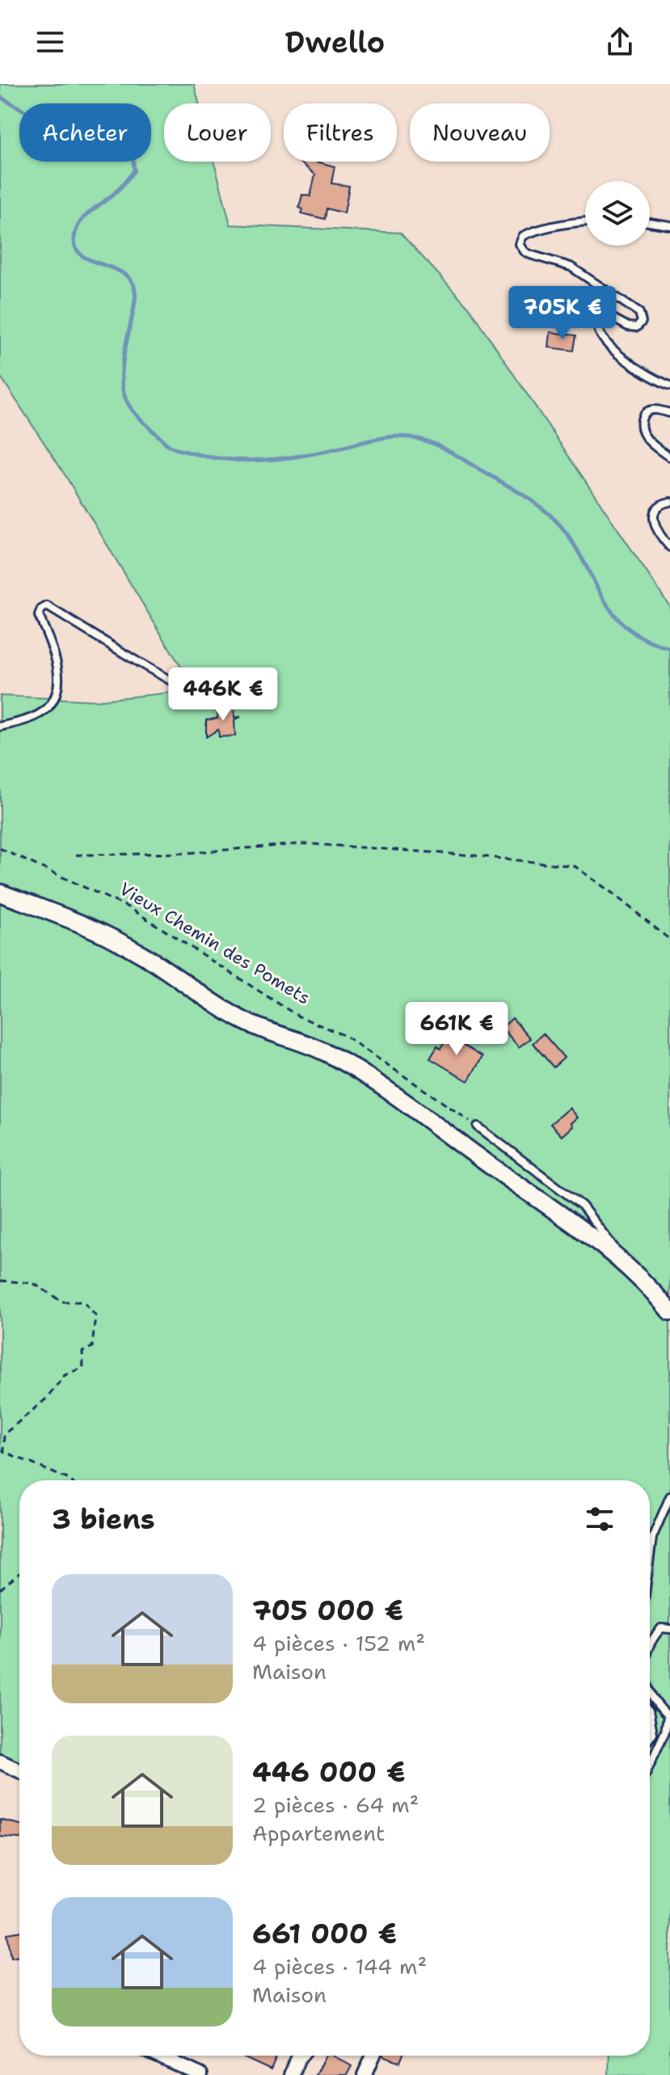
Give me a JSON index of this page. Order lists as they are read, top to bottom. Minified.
{"streets":{"path":["Vieux Chemin des Pomets"]},"page":{"header":"Dwello","chip":["Acheter","Louer","Filtres","Nouveau"],"price":["705K €","446K €","661K €"],"heading":"3 biens","list":[{"name":"705 000 €","note":"4 pièces · 152 m² · Maison"},{"name":"446 000 €","note":"2 pièces · 64 m² · Appartement"},{"name":"661 000 €","note":"4 pièces · 144 m² · Maison"}]}}
